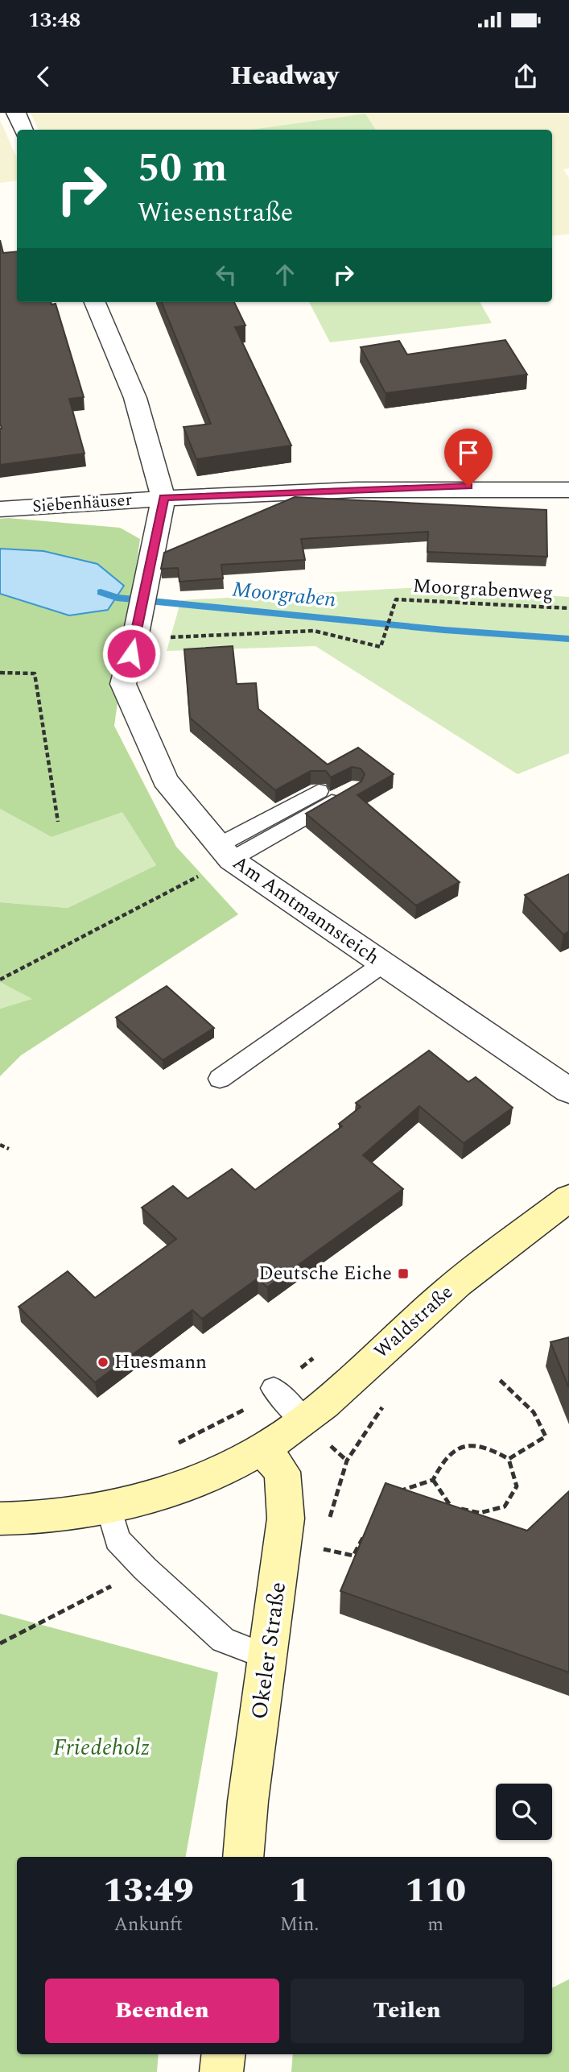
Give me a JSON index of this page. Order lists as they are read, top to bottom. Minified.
{"streets":{"main road":["Waldstraße","Okeler Straße"],"street":["Siebenhäuser","Am Amtmannsteich"],"path":["Moorgrabenweg"]},"crossings":[["Siebenhäuser","Am Amtmannsteich"],["Moorgrabenweg","Am Amtmannsteich"],["Waldstraße","Okeler Straße"]],"water":["Moorgraben"],"parks":["Friedeholz"],"places":{"transit":["Deutsche Eiche"],"other":["Huesmann"]},"page":{"status":"13:48","header":"Headway","turn":["50 m","Wiesenstraße"],"eta":["13:49","Ankunft","1","Min.","110","m"],"buttons":["Beenden","Teilen"]}}
